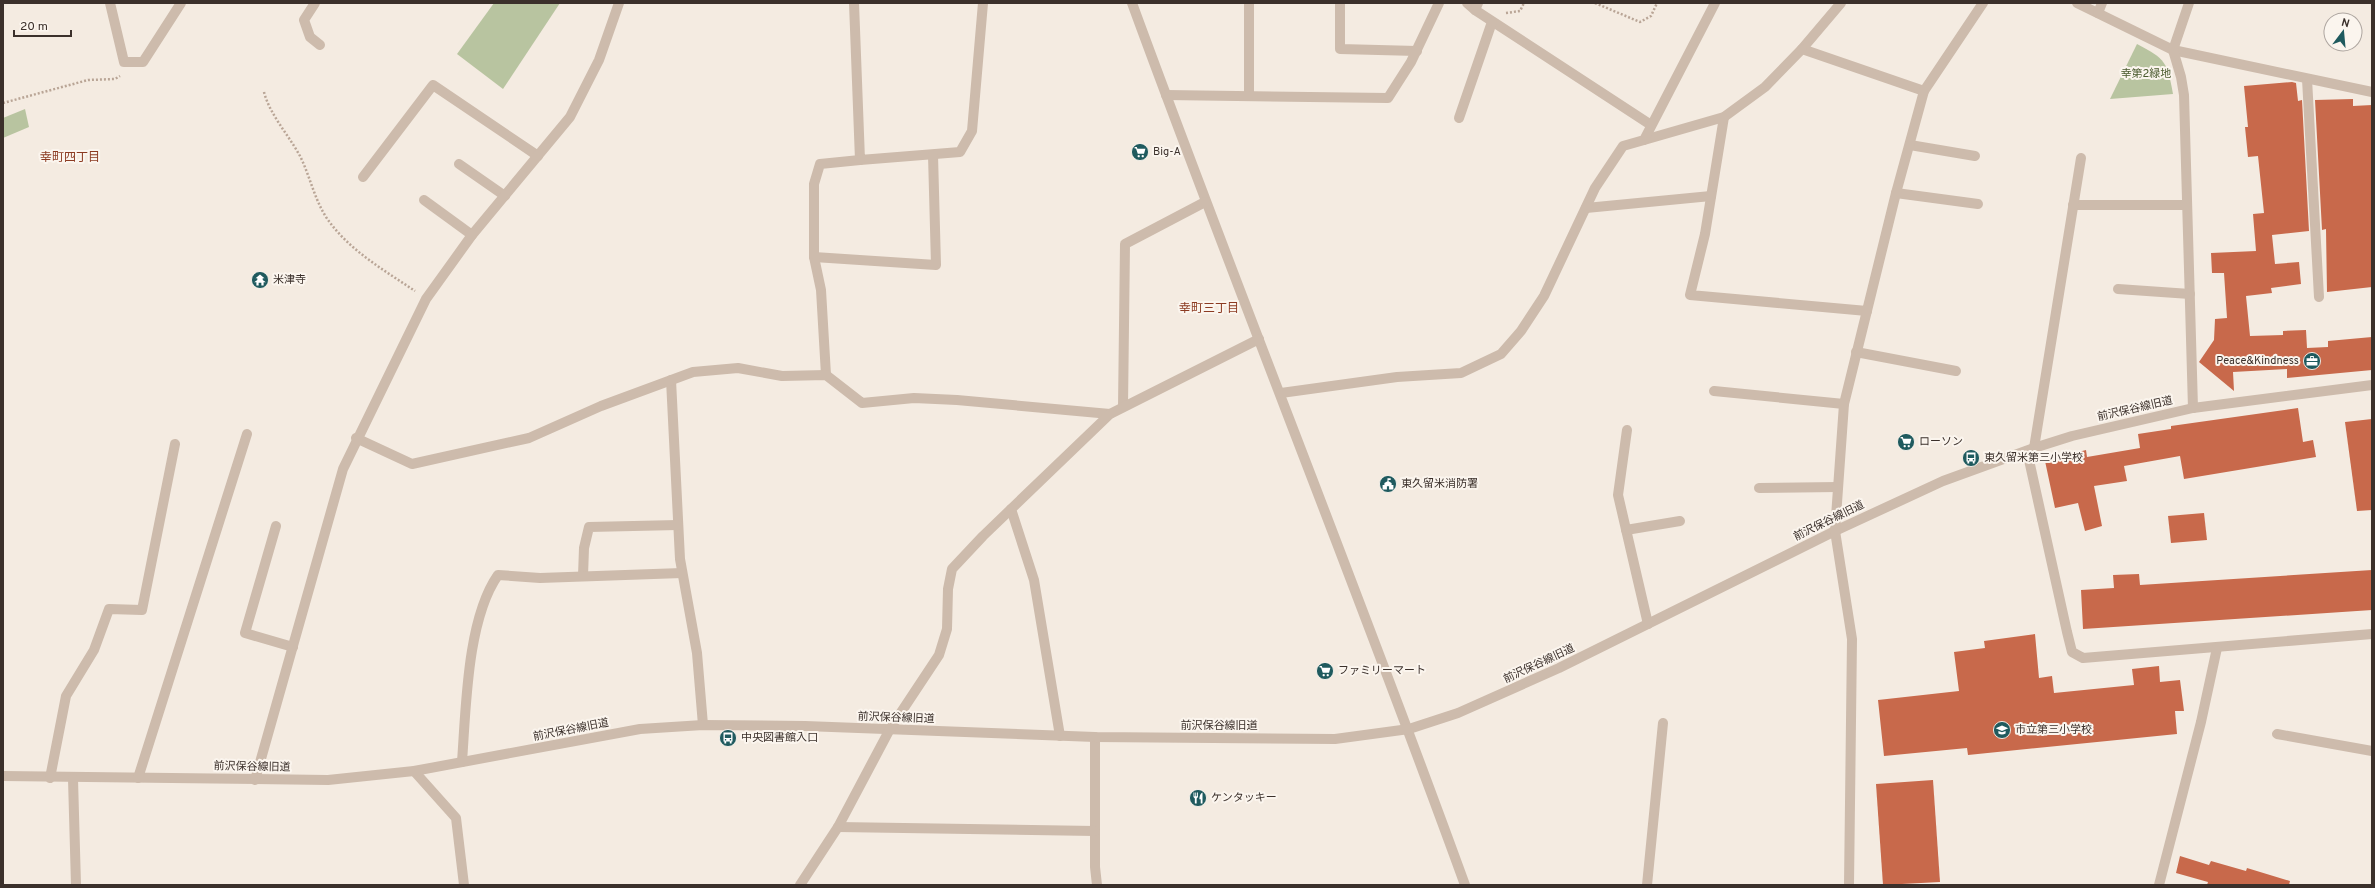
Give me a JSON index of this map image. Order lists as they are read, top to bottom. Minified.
{"streets":{"street":["前沢保谷線旧道"]},"districts":["幸町四丁目","幸町三丁目"],"parks":["幸第2緑地"],"places":{"supermarket":["Big-A","ローソン","ファミリーマート"],"temple":["米津寺"],"office":["Peace&Kindness"],"bus stop":["東久留米第三小学校","中央図書館入口"],"public building":["東久留米消防署"],"school or university":["市立第三小学校"],"restaurant":["ケンタッキー"]},"scale_bar":"20 m","north":"top"}
